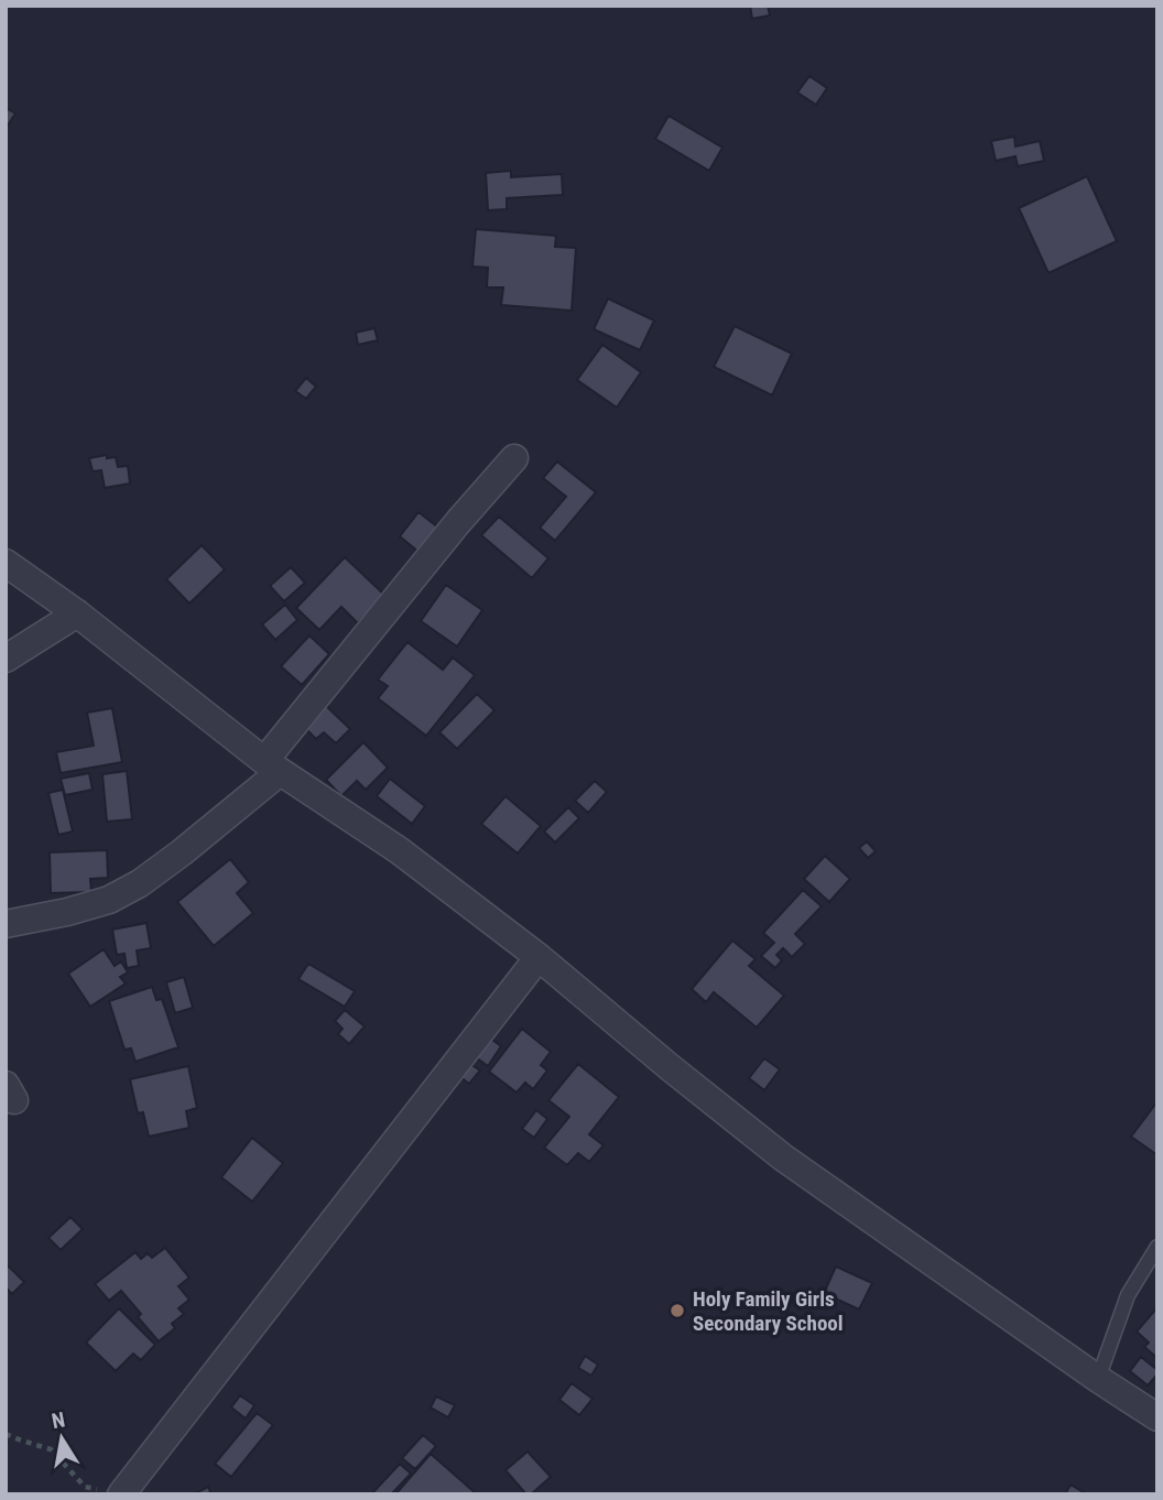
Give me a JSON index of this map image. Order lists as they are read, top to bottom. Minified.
{"places":["Holy Family Girls Secondary School"],"north":"top"}
